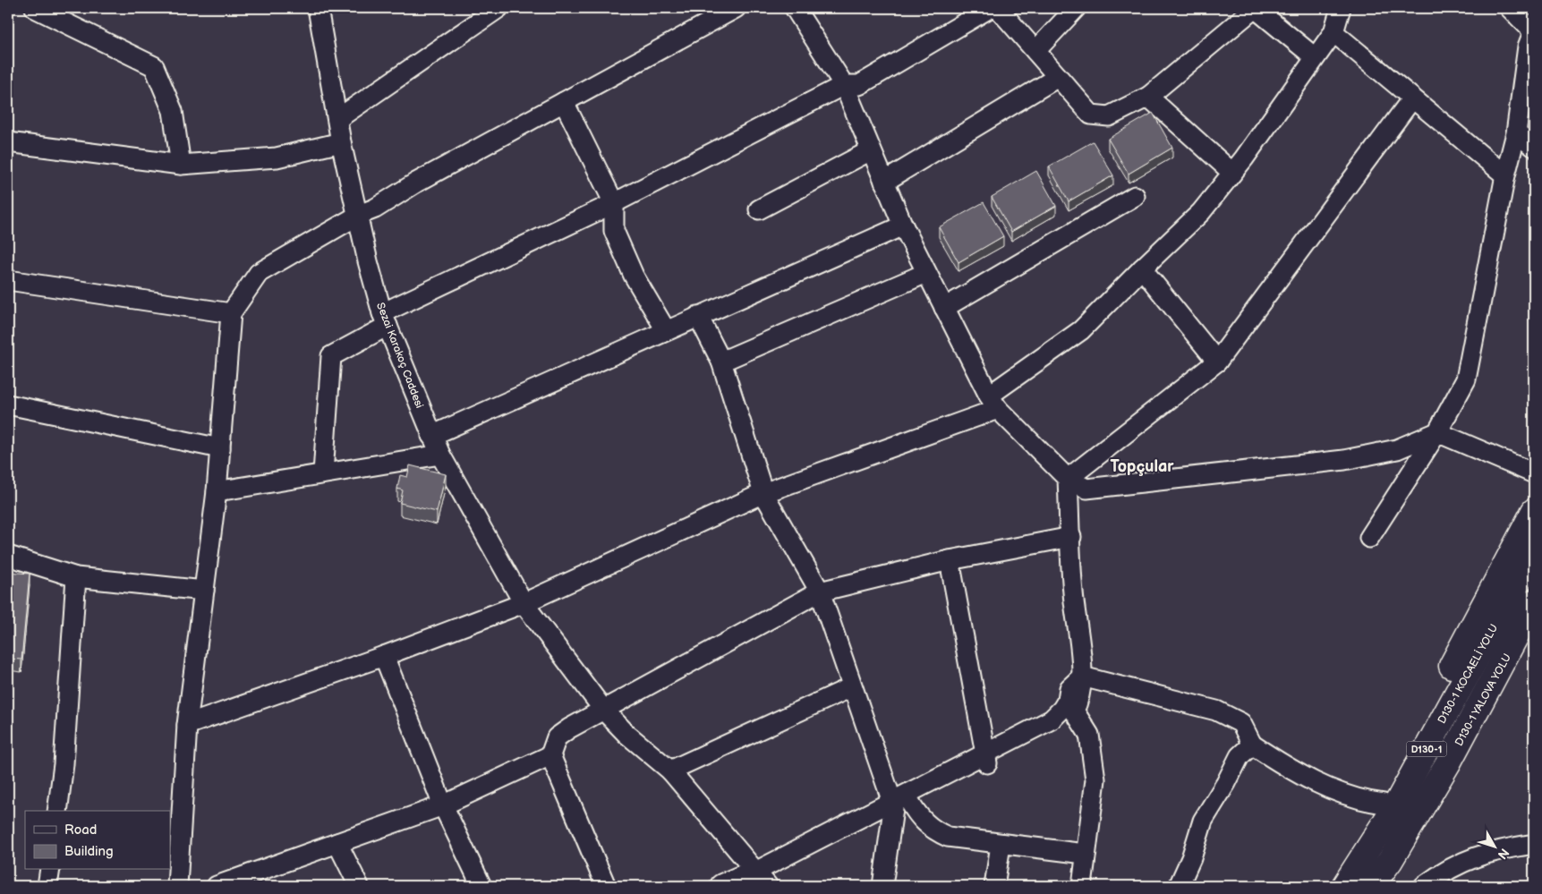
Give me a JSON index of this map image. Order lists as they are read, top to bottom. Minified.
{"streets":{"highway":["D130-1 KOCAELİ YOLU","D130-1 YALOVA YOLU","D130-1"],"street":["Sezai Karakoç Caddesi"]},"districts":["Topçular"],"legend":["Road","Building"],"north":"bottom right"}
